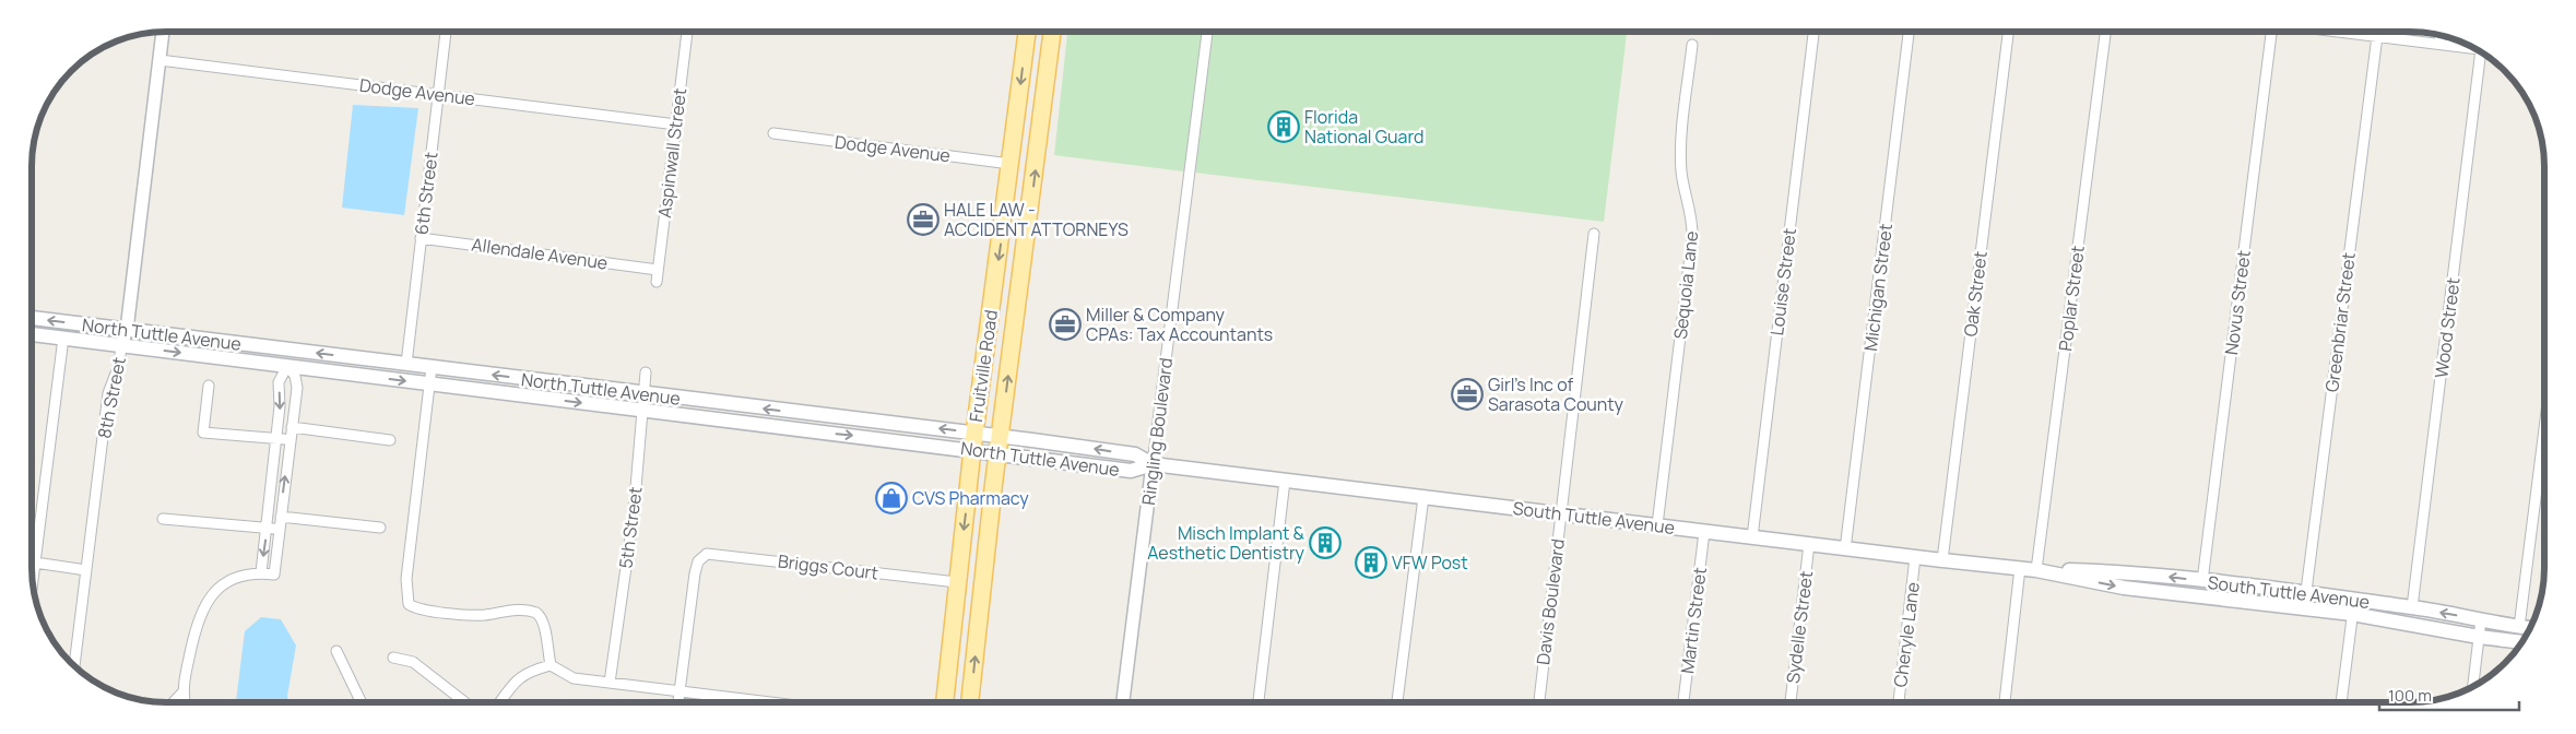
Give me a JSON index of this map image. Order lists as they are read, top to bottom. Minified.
{"streets":{"main road":["North Tuttle Avenue","Fruitville Road","South Tuttle Avenue"],"street":["Dodge Avenue","Aspinwall Street","6th Street","Allendale Avenue","Louise Street","Sequoia Lane","Michigan Street","Oak Street","Poplar Street","Novus Street","Greenbriar Street","Wood Street","8th Street","Ringling Boulevard","5th Street","Briggs Court","Davis Boulevard","Martin Street","Sydelle Street","Cheryle Lane"]},"crossings":[["Dodge Avenue","Aspinwall Street"],["Dodge Avenue","6th Street"],["Dodge Avenue","Fruitville Road"],["Dodge Avenue","8th Street"],["Aspinwall Street","Allendale Avenue"],["6th Street","Allendale Avenue"],["6th Street","North Tuttle Avenue"],["Louise Street","South Tuttle Avenue"],["Sequoia Lane","South Tuttle Avenue"],["Michigan Street","South Tuttle Avenue"],["Oak Street","South Tuttle Avenue"],["Poplar Street","South Tuttle Avenue"],["Novus Street","South Tuttle Avenue"],["Greenbriar Street","South Tuttle Avenue"],["Wood Street","South Tuttle Avenue"],["North Tuttle Avenue","Fruitville Road"],["North Tuttle Avenue","8th Street"],["North Tuttle Avenue","Ringling Boulevard"],["North Tuttle Avenue","South Tuttle Avenue"],["North Tuttle Avenue","5th Street"],["Fruitville Road","Briggs Court"],["Ringling Boulevard","South Tuttle Avenue"],["South Tuttle Avenue","Davis Boulevard"],["South Tuttle Avenue","Martin Street"],["South Tuttle Avenue","Sydelle Street"],["South Tuttle Avenue","Cheryle Lane"]],"places":{"building":["Florida National Guard","Misch Implant & Aesthetic Dentistry","VFW Post"],"office":["HALE LAW - ACCIDENT ATTORNEYS","Miller & Company CPAs: Tax Accountants","Girl's Inc of Sarasota County"],"shop":["CVS Pharmacy"]},"scale_bar":"100 m"}
